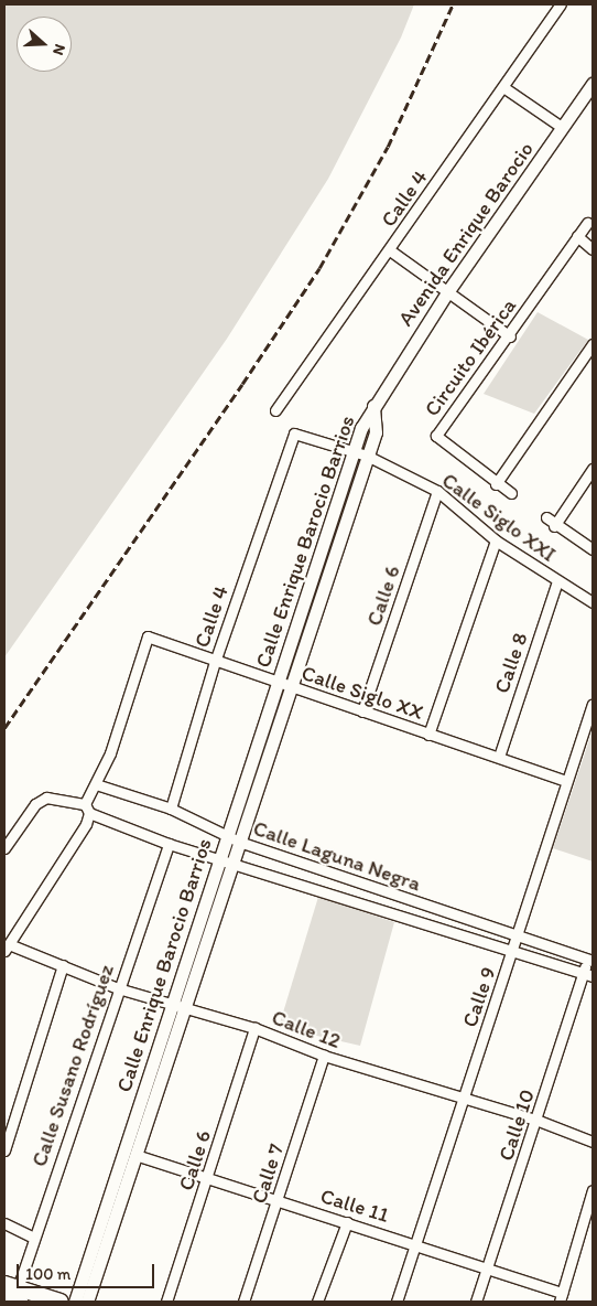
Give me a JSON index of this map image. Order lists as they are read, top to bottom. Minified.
{"streets":{"street":["Calle 4","Avenida Enrique Barocio","Circuito Ibérica","Calle Siglo XXI","Calle Enrique Barocio Barrios","Calle 6","Calle 8","Calle Siglo XX","Calle Laguna Negra","Calle 9","Calle 12","Calle Susano Rodríguez","Calle 10","Calle 7","Calle 11"]},"crossings":[["Calle 4","Calle Siglo XXI"],["Calle 4","Calle Siglo XX"],["Calle 4","Calle Laguna Negra"],["Avenida Enrique Barocio","Calle Enrique Barocio Barrios"],["Calle Siglo XXI","Calle Enrique Barocio Barrios"],["Calle Siglo XXI","Calle 6"],["Calle Siglo XXI","Calle 8"],["Calle Enrique Barocio Barrios","Calle Siglo XX"],["Calle Enrique Barocio Barrios","Calle Laguna Negra"],["Calle Enrique Barocio Barrios","Calle 12"],["Calle Enrique Barocio Barrios","Calle 11"],["Calle 6","Calle Siglo XX"],["Calle 6","Calle 12"],["Calle 6","Calle 11"],["Calle 8","Calle Siglo XX"],["Calle Siglo XX","Calle Laguna Negra"],["Calle Siglo XX","Calle 9"],["Calle Laguna Negra","Calle 9"],["Calle Laguna Negra","Calle Susano Rodríguez"],["Calle Laguna Negra","Calle 10"],["Calle 9","Calle 12"],["Calle 9","Calle 11"],["Calle 12","Calle Susano Rodríguez"],["Calle 12","Calle 10"],["Calle 12","Calle 7"],["Calle 10","Calle 11"],["Calle 7","Calle 11"]],"scale_bar":"100 m","north":"right"}
